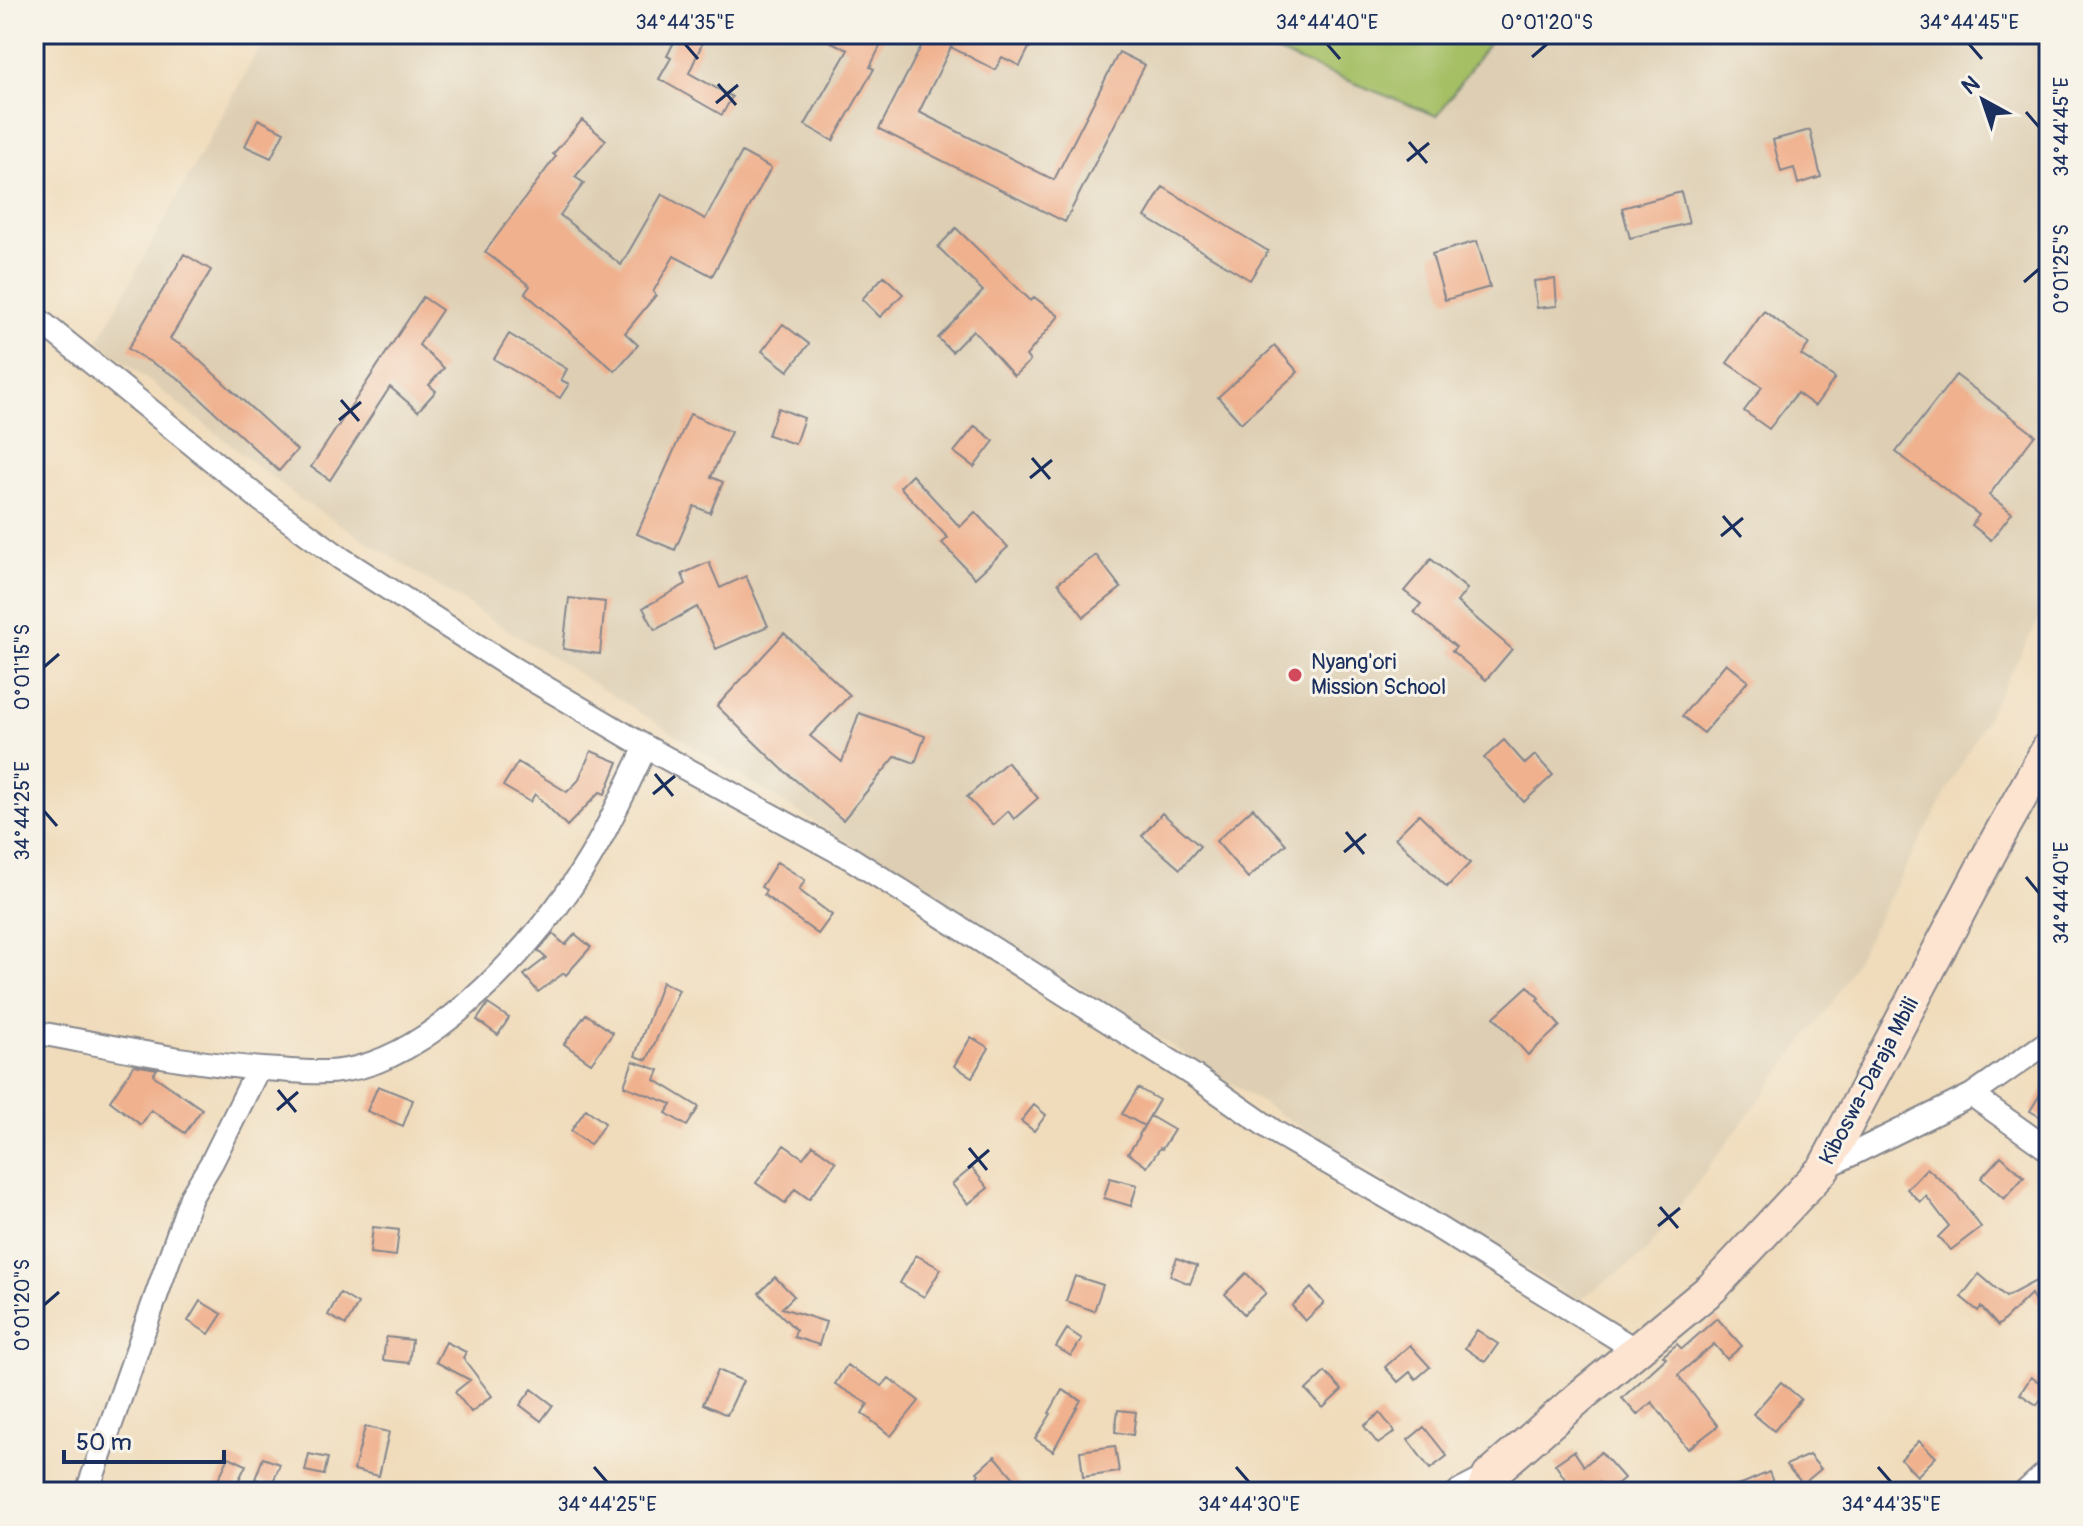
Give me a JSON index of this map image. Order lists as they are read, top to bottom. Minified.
{"streets":{"main road":["Kiboswa-Daraja Mbili"]},"places":["Nyang'ori Mission School"],"scale_bar":"50 m","north":"top left","coordinates":["34°44'35\"E","34°44'40\"E","0°01'20\"S","34°44'45\"E","0°01'25\"S","0°01'15\"S","34°44'25\"E","34°44'30\"E"]}
